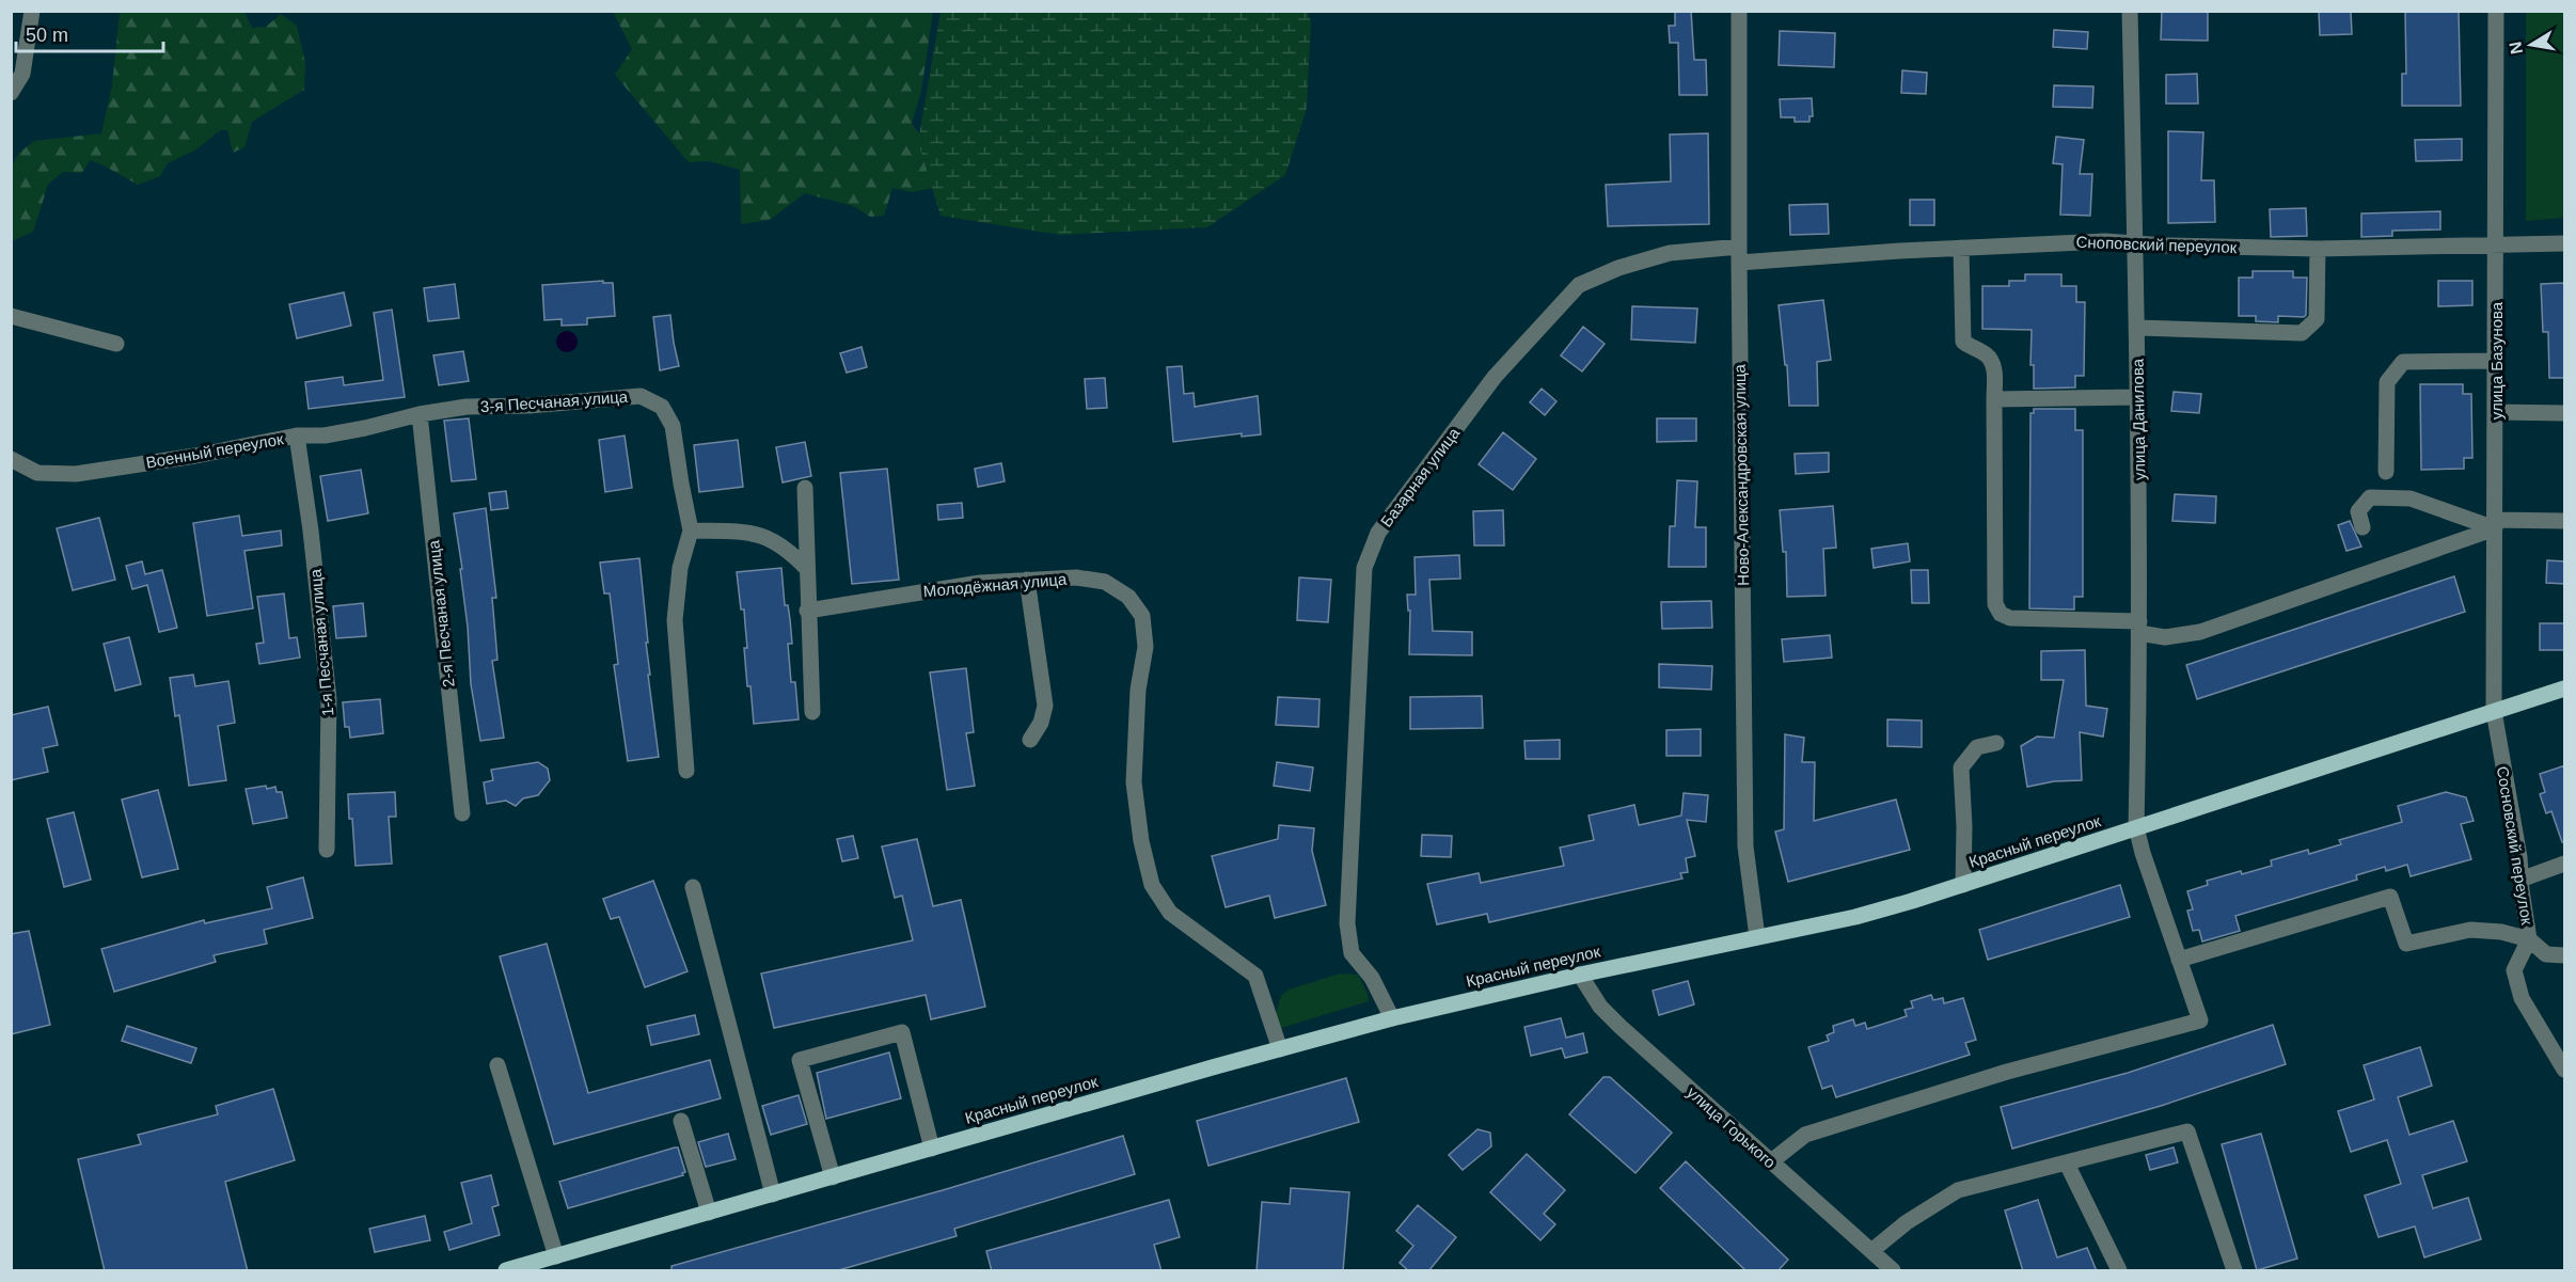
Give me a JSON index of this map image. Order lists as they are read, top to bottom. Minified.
{"streets":{"main road":["Красный переулок"],"street":["Сноповский переулок","улица Базунова","3-я Песчаная улица","улица Данилова","Военный переулок","Ново-Александровская улица","Базарная улица","Молодёжная улица","2-я Песчаная улица","1-я Песчаная улица","Сосновский переулок","улица Горького"]},"crossings":[["Сноповский переулок","улица Базунова"],["Сноповский переулок","улица Данилова"],["Сноповский переулок","Ново-Александровская улица"],["Сноповский переулок","Базарная улица"],["улица Базунова","Красный переулок"],["улица Базунова","Сосновский переулок"],["3-я Песчаная улица","Военный переулок"],["3-я Песчаная улица","2-я Песчаная улица"],["улица Данилова","Красный переулок"],["улица Данилова","улица Горького"],["Военный переулок","2-я Песчаная улица"],["Военный переулок","1-я Песчаная улица"],["Ново-Александровская улица","Базарная улица"],["Ново-Александровская улица","Красный переулок"],["Базарная улица","Красный переулок"],["Молодёжная улица","Красный переулок"],["Красный переулок","Сосновский переулок"],["Красный переулок","улица Горького"]],"scale_bar":"50 m","north":"left"}
